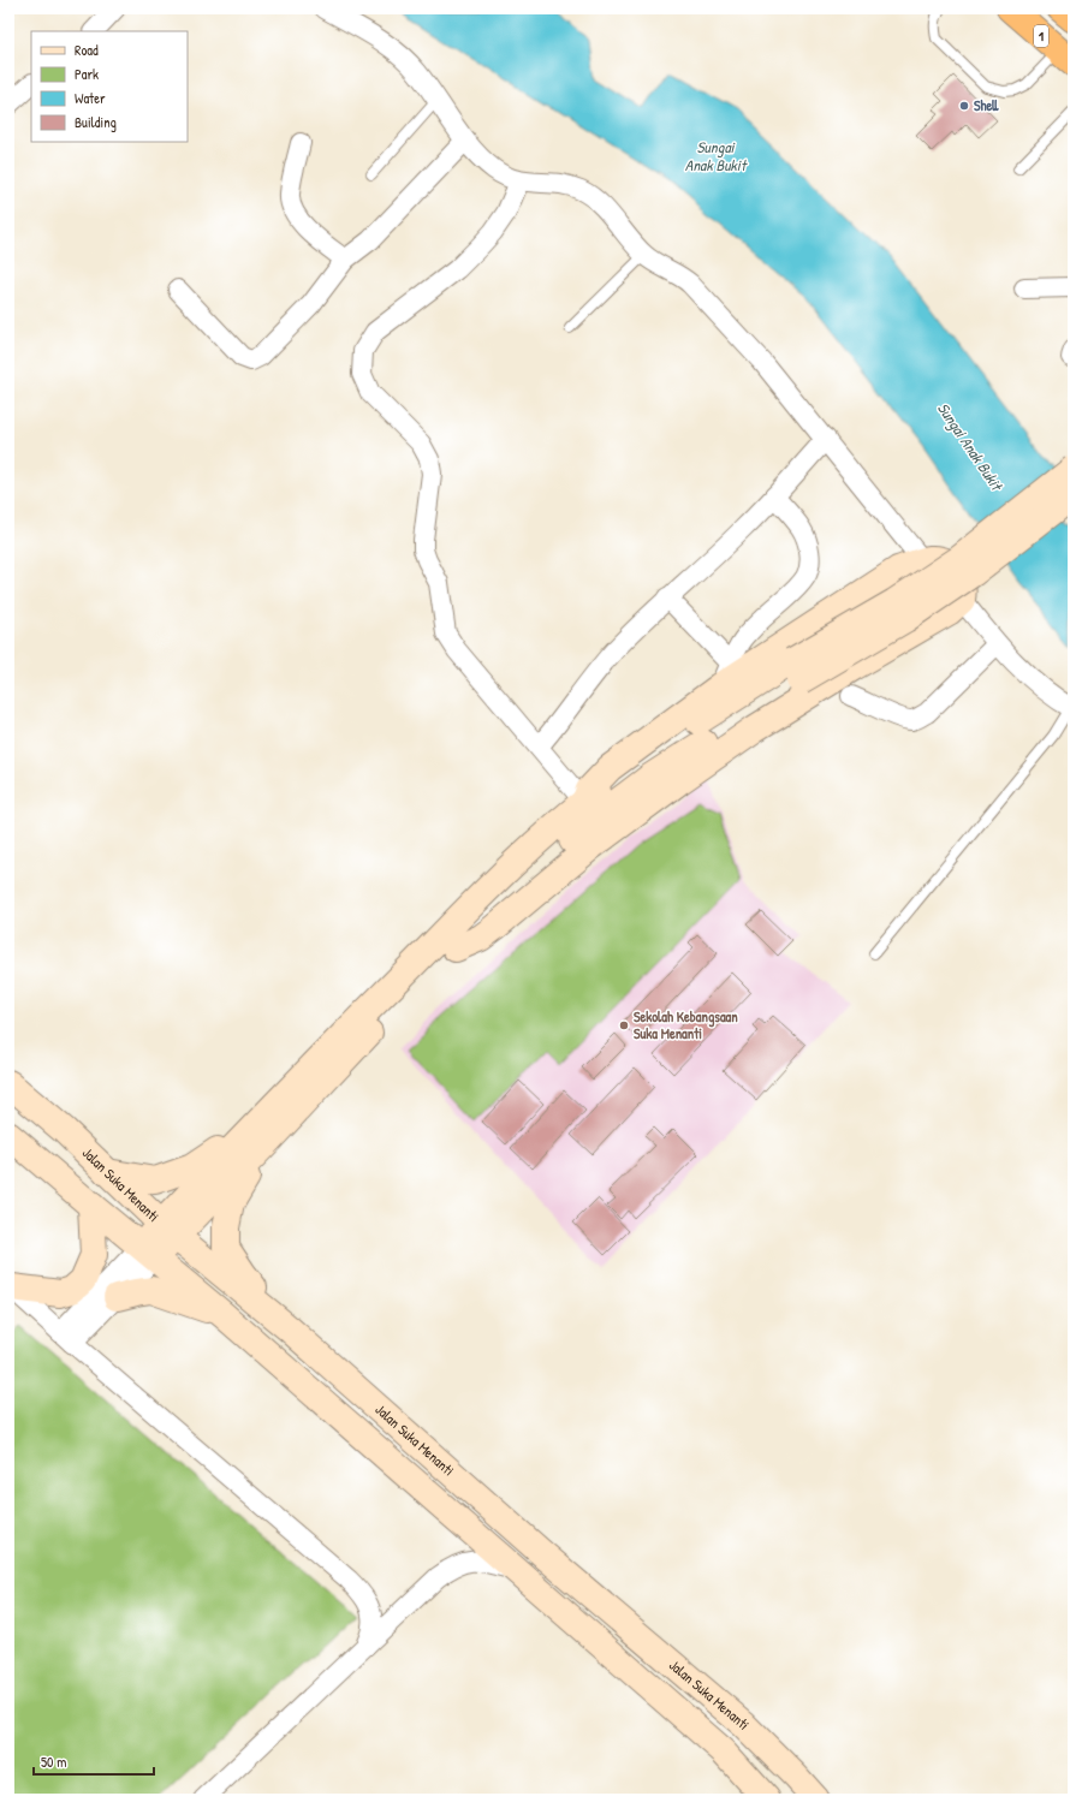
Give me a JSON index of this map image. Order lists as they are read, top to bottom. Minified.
{"streets":{"highway":["1"],"street":["Jalan Suka Menanti"]},"water":["Sungai Anak Bukit"],"places":["Shell","Sekolah Kebangsaan Suka Menanti"],"legend":["Road","Park","Water","Building"],"scale_bar":"50 m"}
